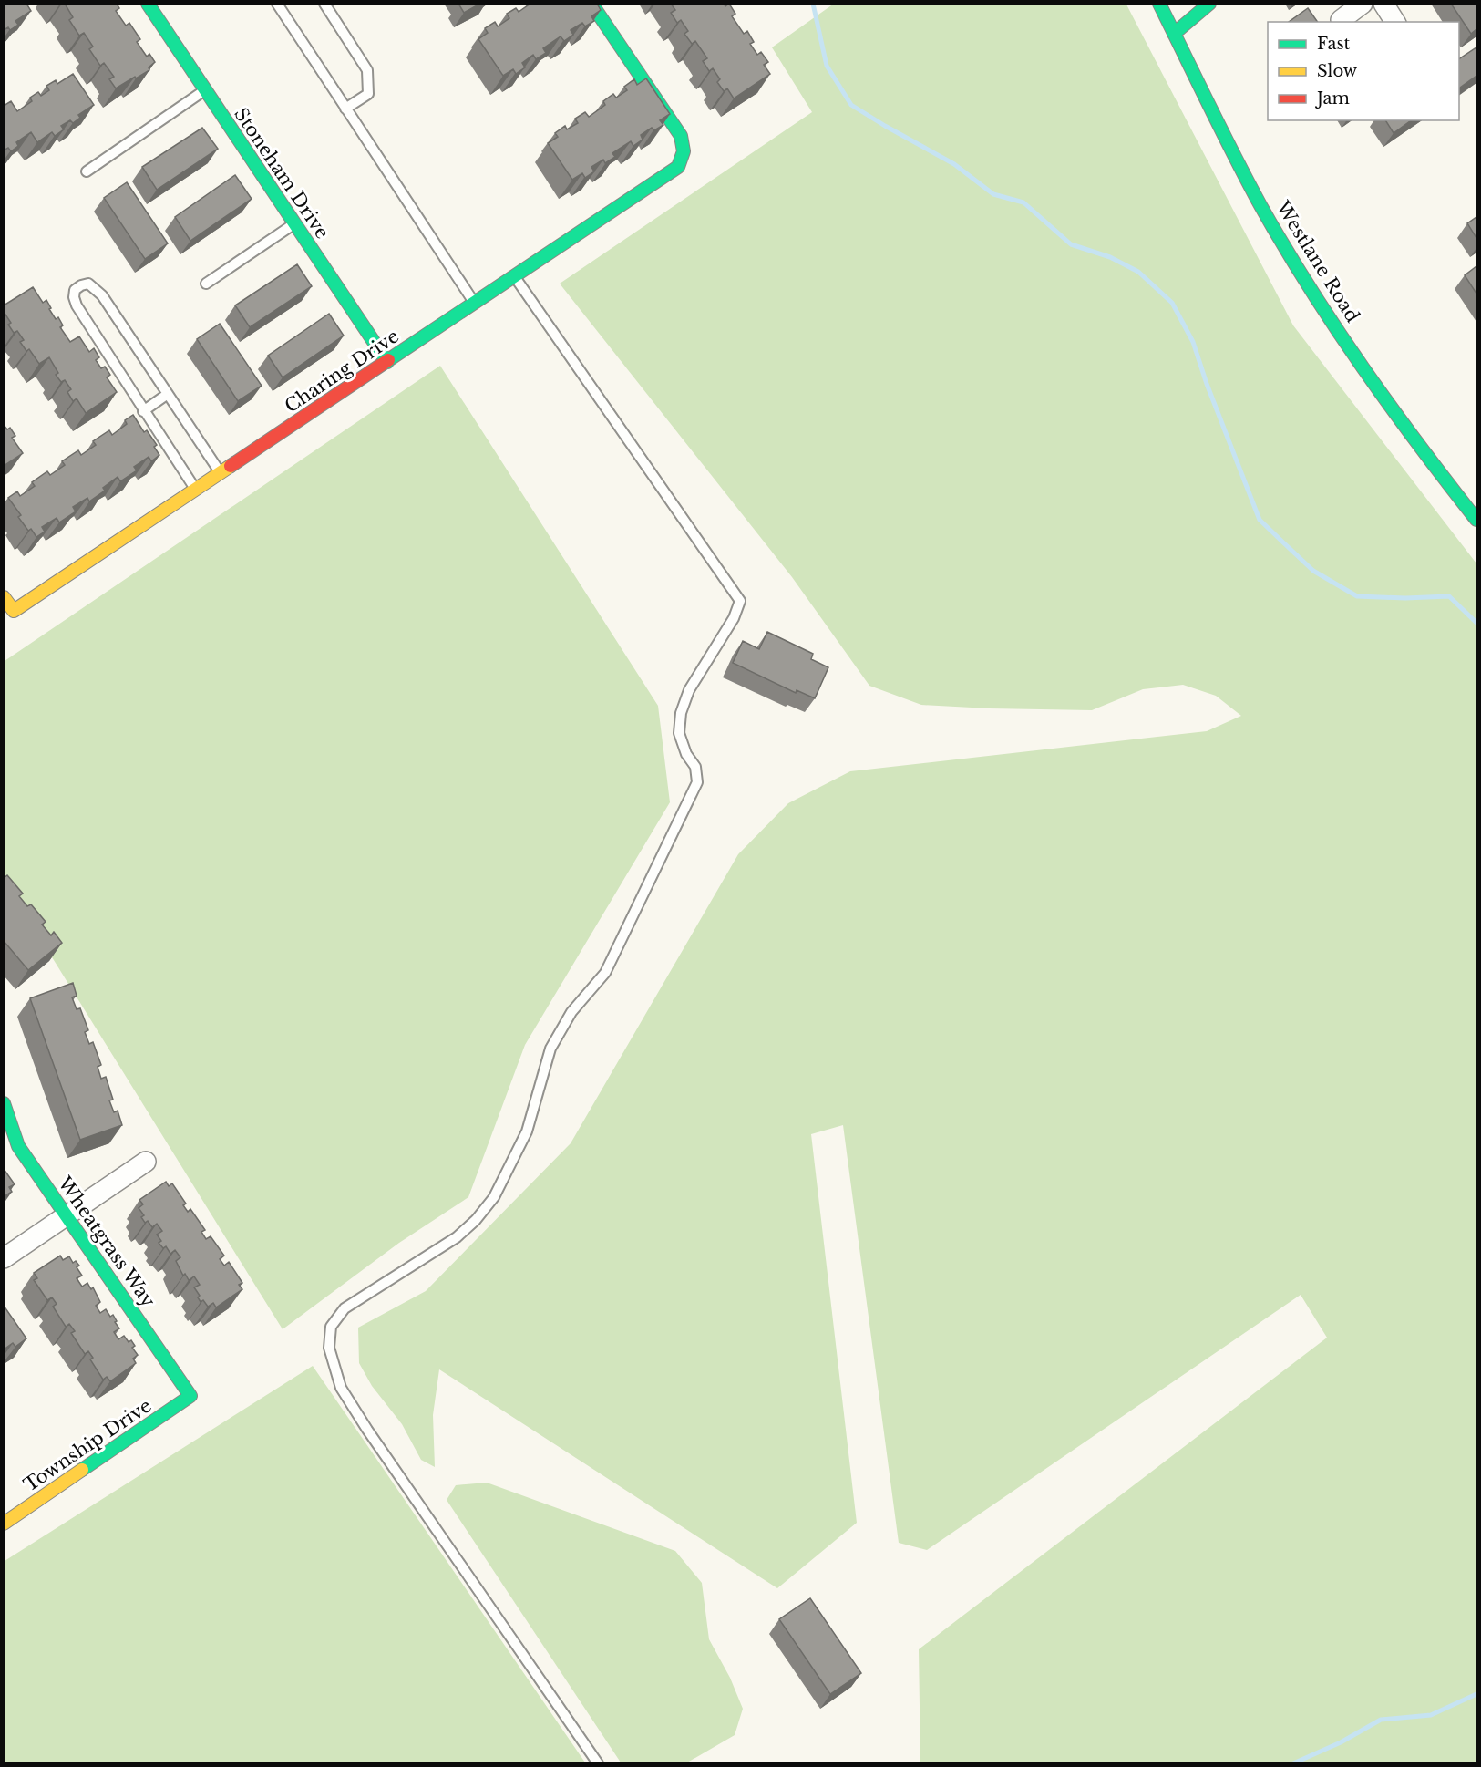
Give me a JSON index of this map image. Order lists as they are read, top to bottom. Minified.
{"streets":{"street":["Stoneham Drive","Westlane Road","Charing Drive","Wheatgrass Way","Township Drive"]},"crossings":[["Stoneham Drive","Charing Drive"],["Wheatgrass Way","Township Drive"]],"legend":["Fast","Slow","Jam"]}
